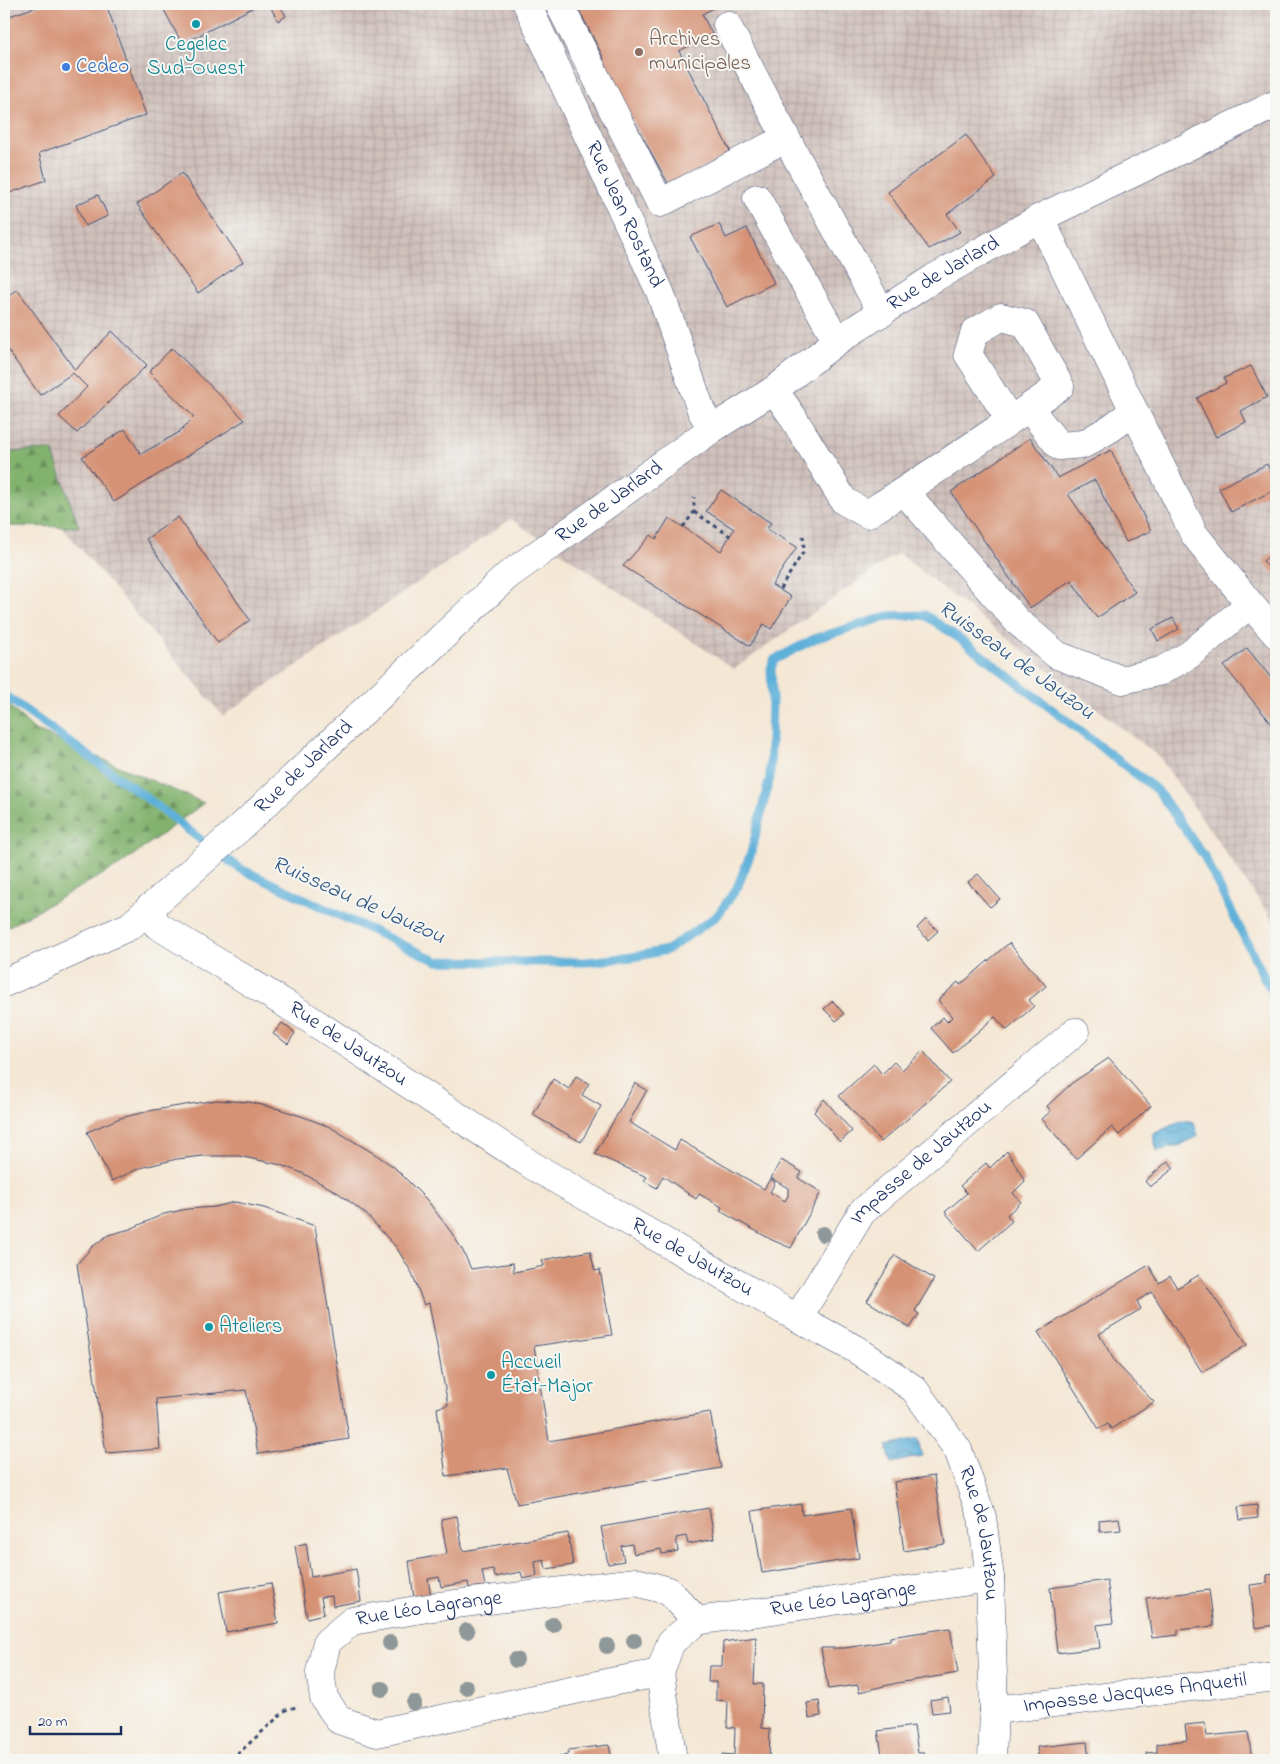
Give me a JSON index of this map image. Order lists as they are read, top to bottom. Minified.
{"streets":{"street":["Rue Jean Rostand","Rue de Jarlard","Rue de Jautzou","Impasse de Jautzou","Rue Léo Lagrange","Impasse Jacques Anquetil"]},"crossings":[["Rue Jean Rostand","Rue de Jarlard"],["Rue de Jarlard","Rue de Jautzou"],["Rue de Jautzou","Impasse de Jautzou"],["Rue de Jautzou","Rue Léo Lagrange"],["Rue de Jautzou","Impasse Jacques Anquetil"]],"water":["Ruisseau de Jauzou"],"places":["Cegelec Sud-Ouest","Archives municipales","Cedeo","Ateliers","Accueil État-Major"],"scale_bar":"20 m"}
